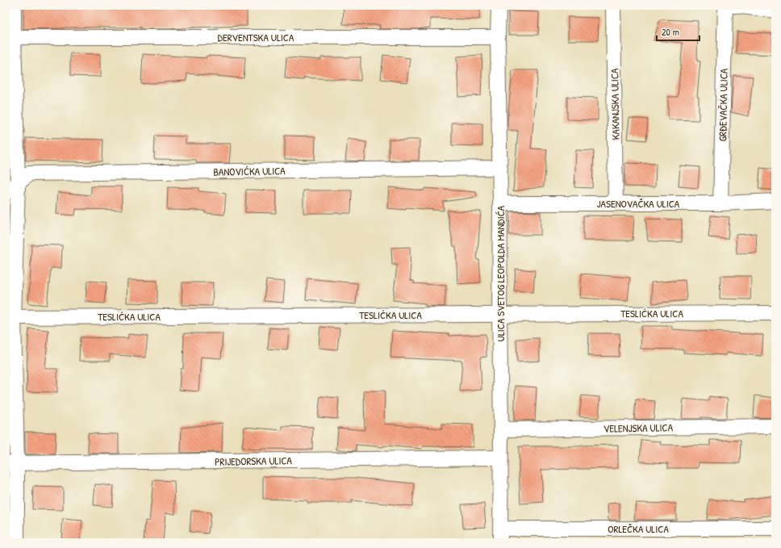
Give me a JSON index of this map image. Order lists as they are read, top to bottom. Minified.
{"streets":{"street":["DERVENTSKA ULICA","KAKANJSKA ULICA","GRĐEVAČKA ULICA","BANOVIĆKA ULICA","JASENOVAČKA ULICA","ULICA SVETOG LEOPOLDA MANDIĆA","TESLIĆKA ULICA","VELENJSKA ULICA","PRIJEDORSKA ULICA","ORLEČKA ULICA"]},"crossings":[["DERVENTSKA ULICA","ULICA SVETOG LEOPOLDA MANDIĆA"],["KAKANJSKA ULICA","JASENOVAČKA ULICA"],["GRĐEVAČKA ULICA","JASENOVAČKA ULICA"],["BANOVIĆKA ULICA","ULICA SVETOG LEOPOLDA MANDIĆA"],["JASENOVAČKA ULICA","ULICA SVETOG LEOPOLDA MANDIĆA"],["ULICA SVETOG LEOPOLDA MANDIĆA","TESLIĆKA ULICA"],["ULICA SVETOG LEOPOLDA MANDIĆA","VELENJSKA ULICA"],["ULICA SVETOG LEOPOLDA MANDIĆA","PRIJEDORSKA ULICA"],["ULICA SVETOG LEOPOLDA MANDIĆA","ORLEČKA ULICA"]],"scale_bar":"20 m"}
